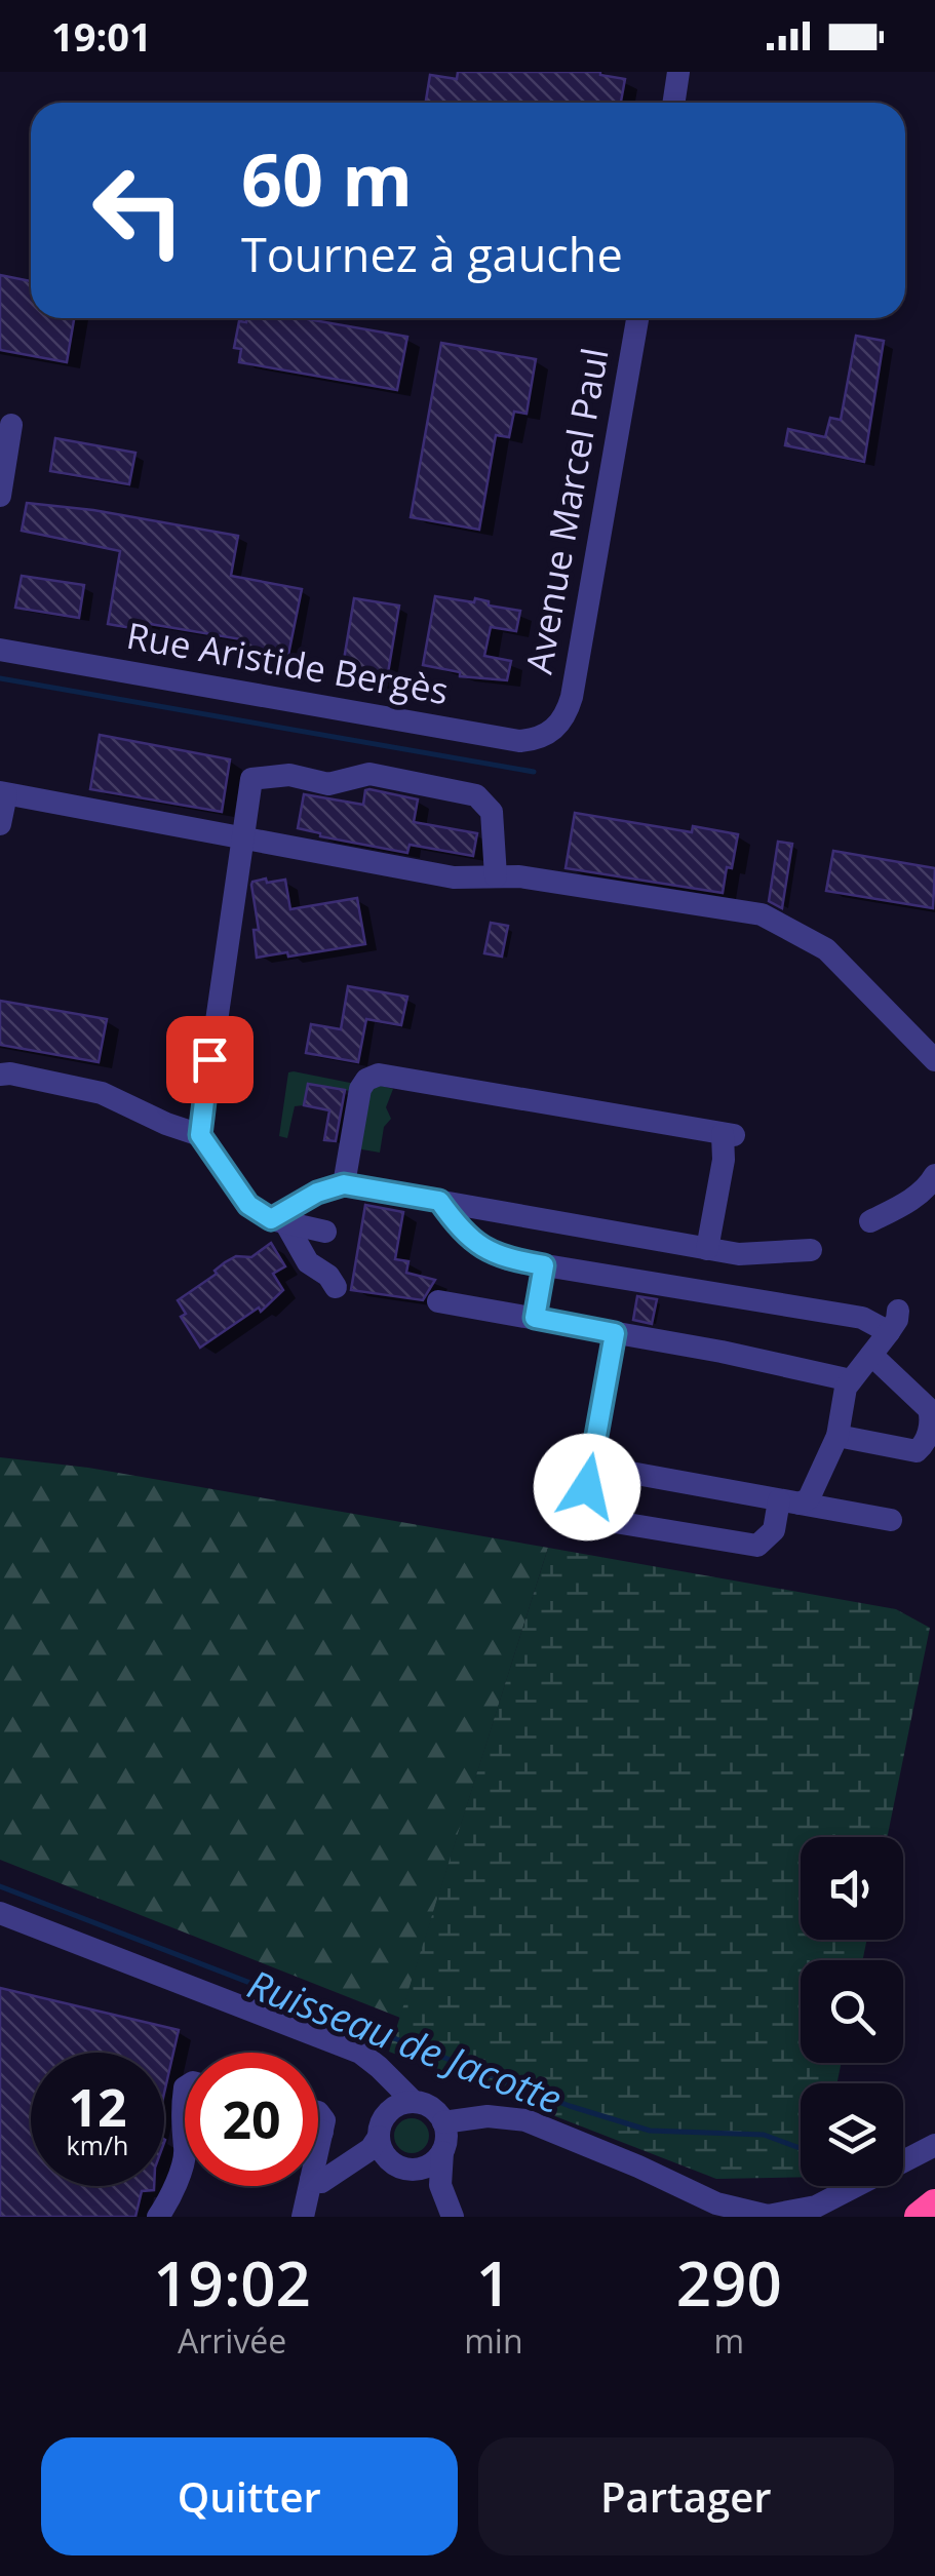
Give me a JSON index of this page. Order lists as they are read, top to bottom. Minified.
{"streets":{"street":["Avenue Marcel Paul","Rue Aristide Bergès"]},"crossings":[["Avenue Marcel Paul","Rue Aristide Bergès"]],"water":["Ruisseau de Jacotte"],"page":{"status":"19:01","turn":["60 m","Tournez à gauche"],"speed":"12 km/h","limit":"20","eta":["19:02","Arrivée","1","min","290","m"],"buttons":["Quitter","Partager"]}}
